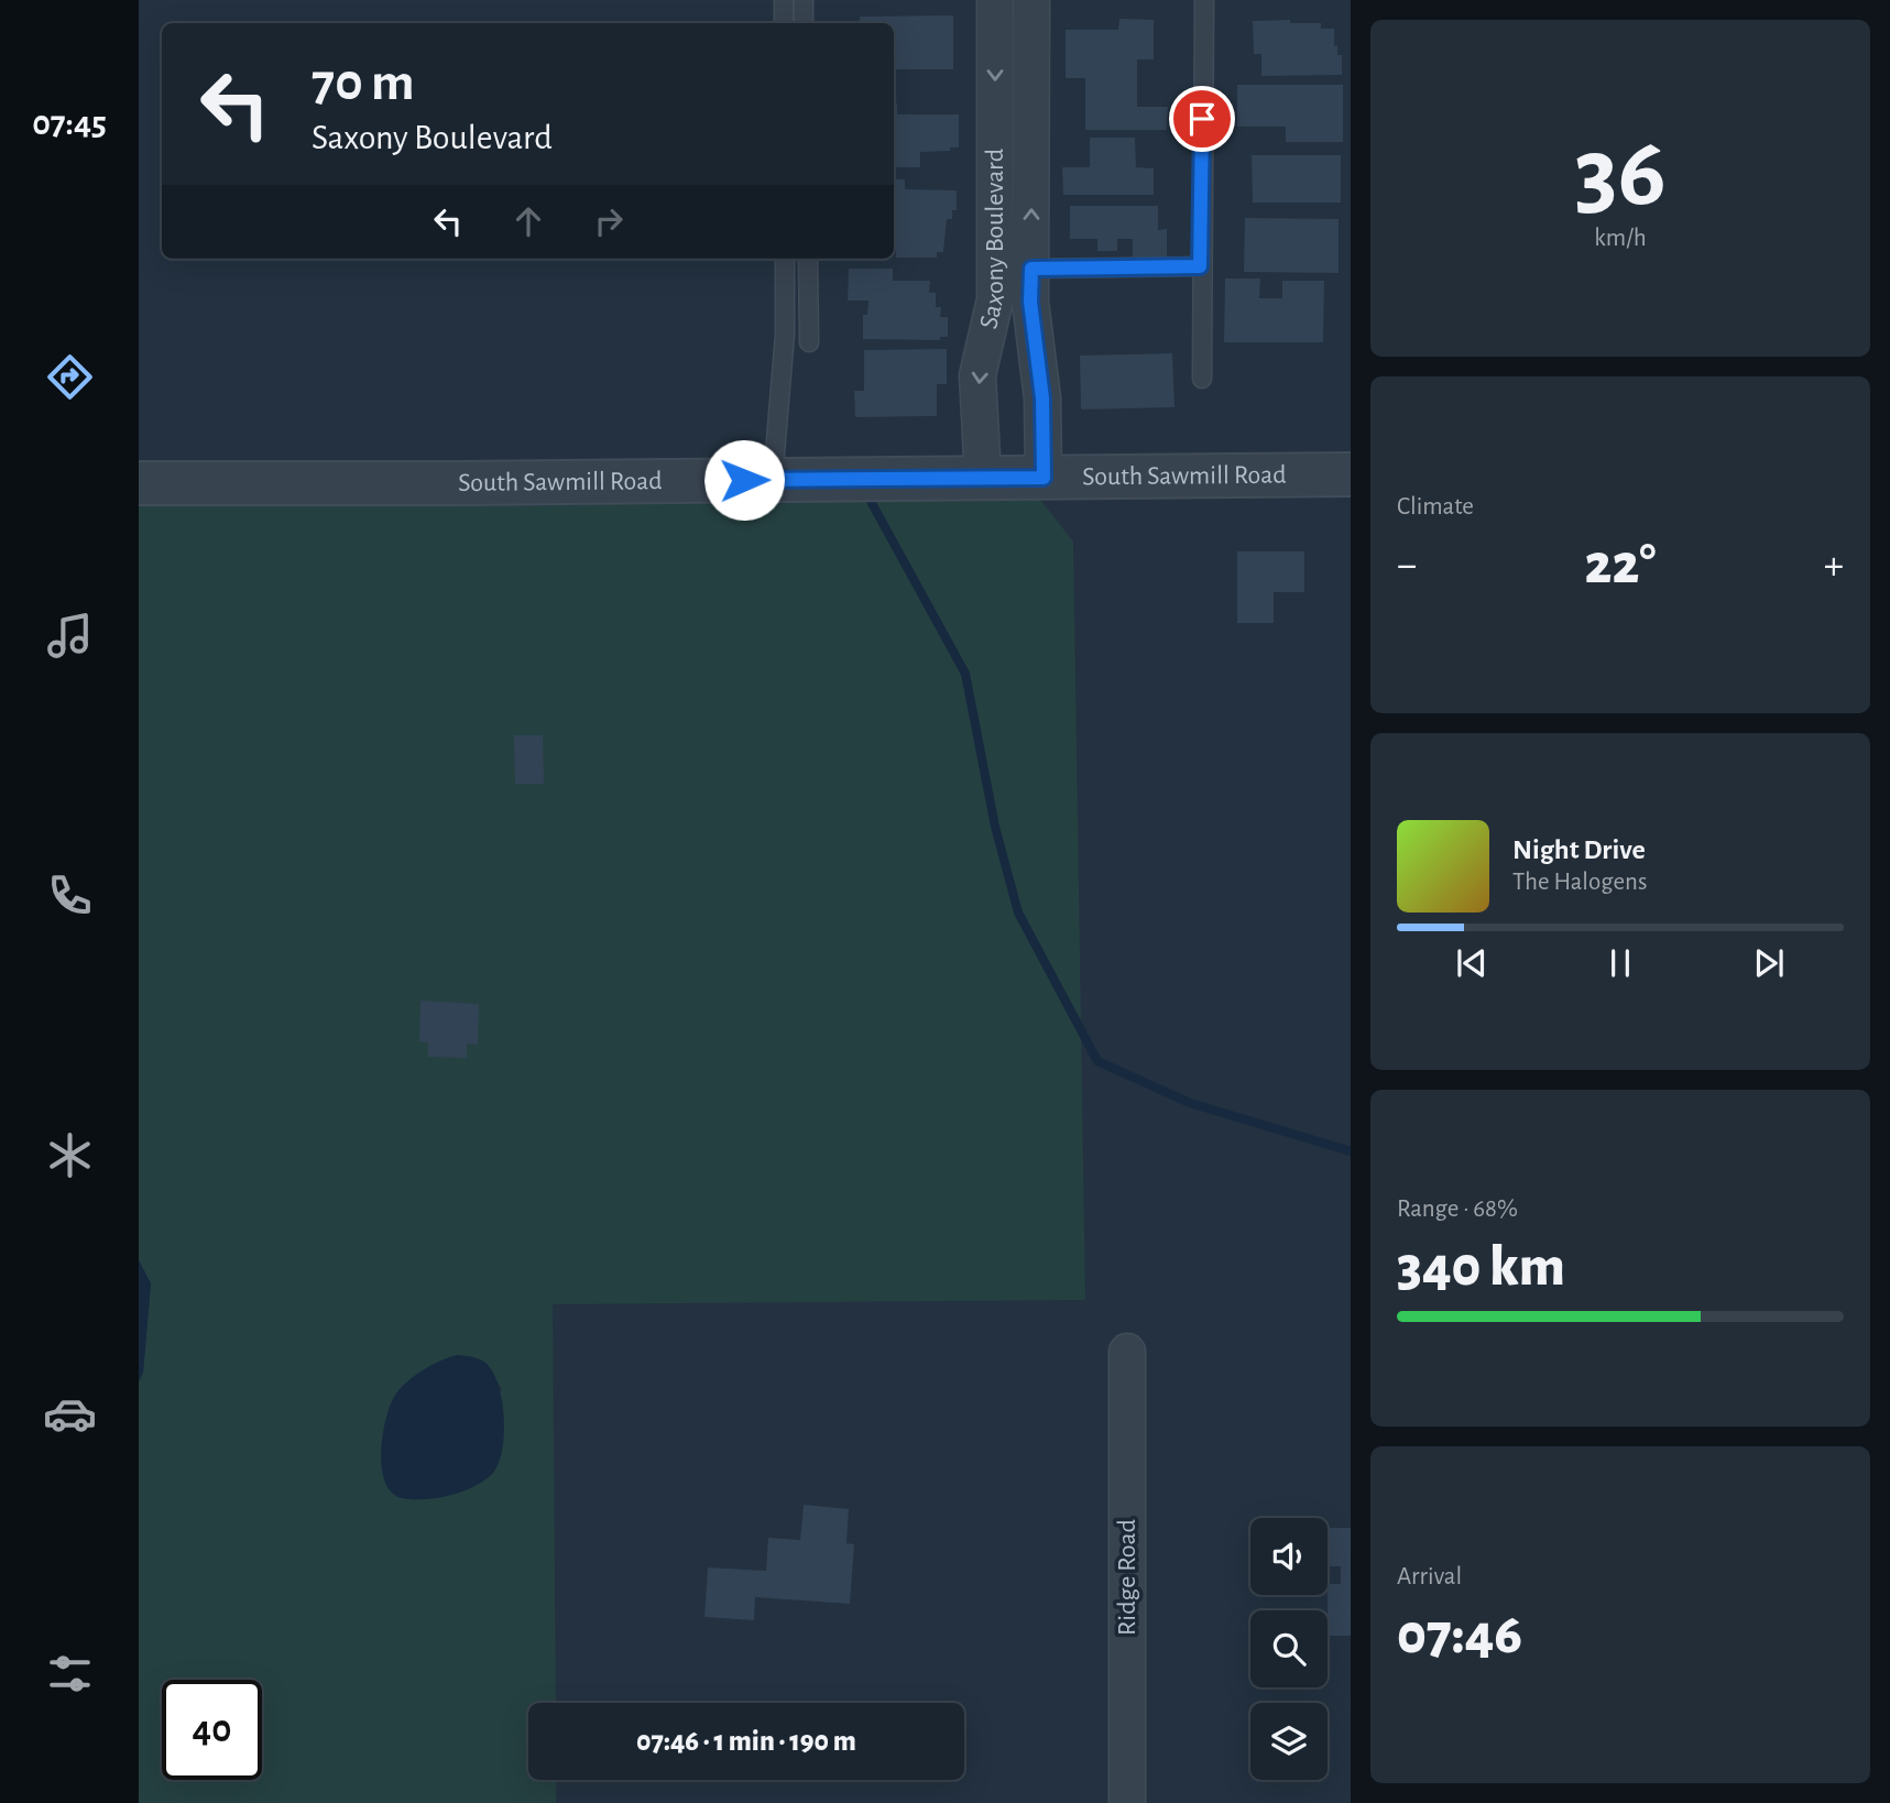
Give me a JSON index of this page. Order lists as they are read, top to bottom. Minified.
{"streets":{"street":["Saxony Boulevard","South Sawmill Road","Ridge Road"]},"crossings":[["Saxony Boulevard","South Sawmill Road"]],"page":{"tabs":"07:45","tile":[["36","km/h"],"Climate",["Range · 68%","340 km"],["Arrival","07:46"]],"turn":["70 m","Saxony Boulevard"],"heat":["−","22°","+"],"song":["Night Drive","The Halogens"],"limit":"40","trip":"07:46 · 1 min · 190 m"}}
